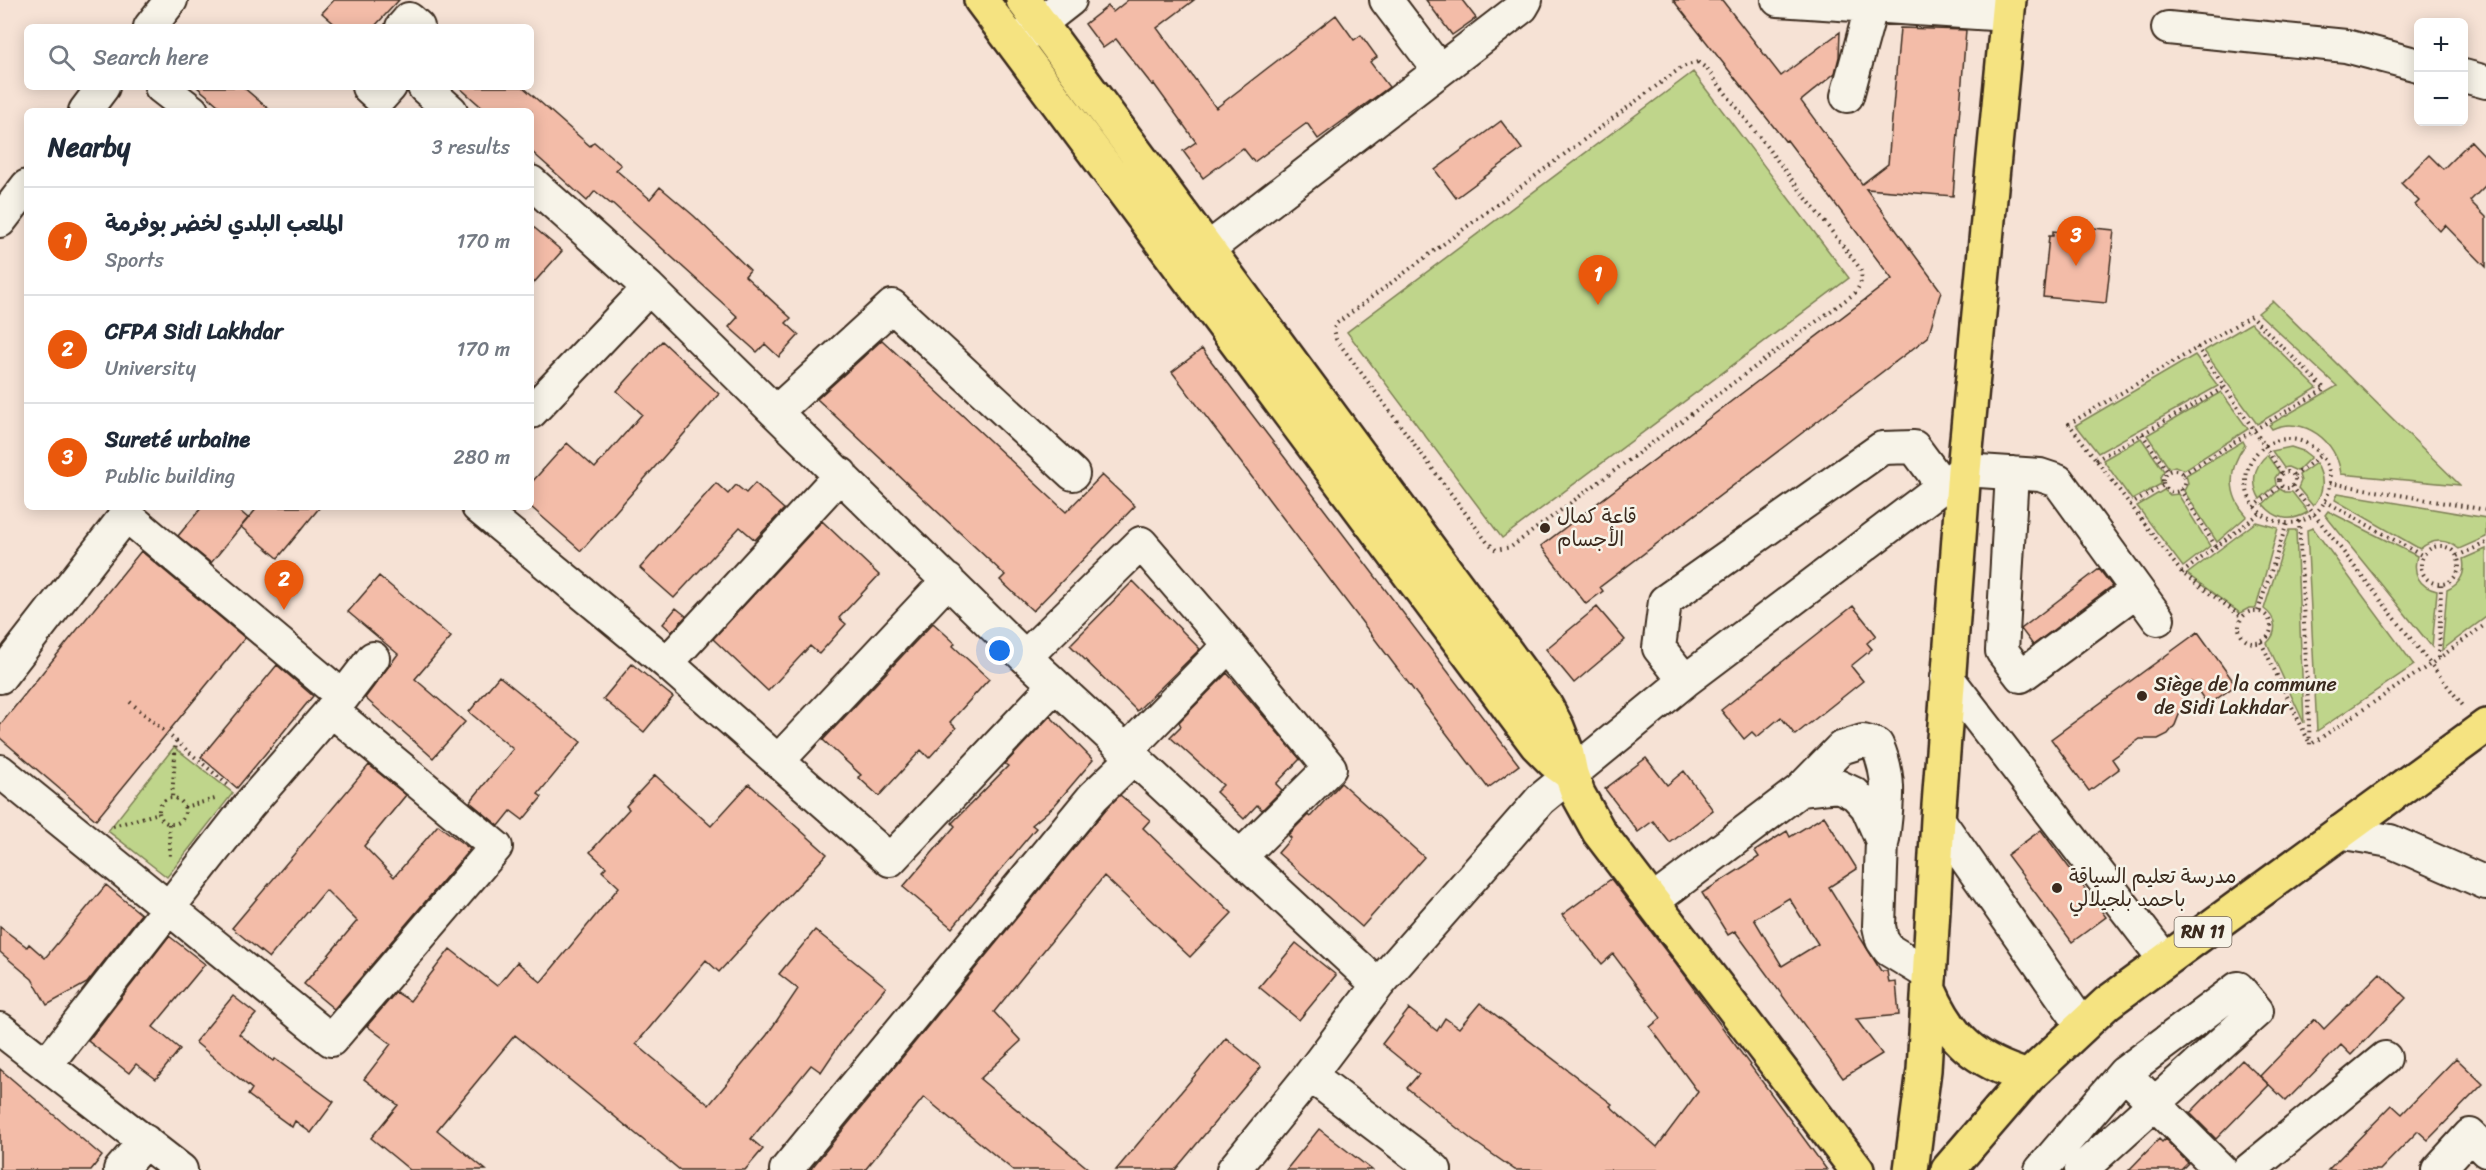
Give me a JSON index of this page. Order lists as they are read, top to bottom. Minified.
{"streets":{"main road":["RN 11"]},"places":["قاعة كمال الأجسام","Siège de la commune de Sidi Lakhdar","مدرسة تعليم السياقة باحمد بلجيلالي"],"page":{"map_buttons":["+","−"],"search":"Search here","heading":["Nearby","3 results"],"list":[{"mark":"1","name":"الملعب البلدي لخضر بوفرمة","note":"Sports","value":"170 m"},{"mark":"2","name":"CFPA Sidi Lakhdar","note":"University","value":"170 m"},{"mark":"3","name":"Sureté urbaine","note":"Public building","value":"280 m"}],"pins":["3","1","2"]}}
